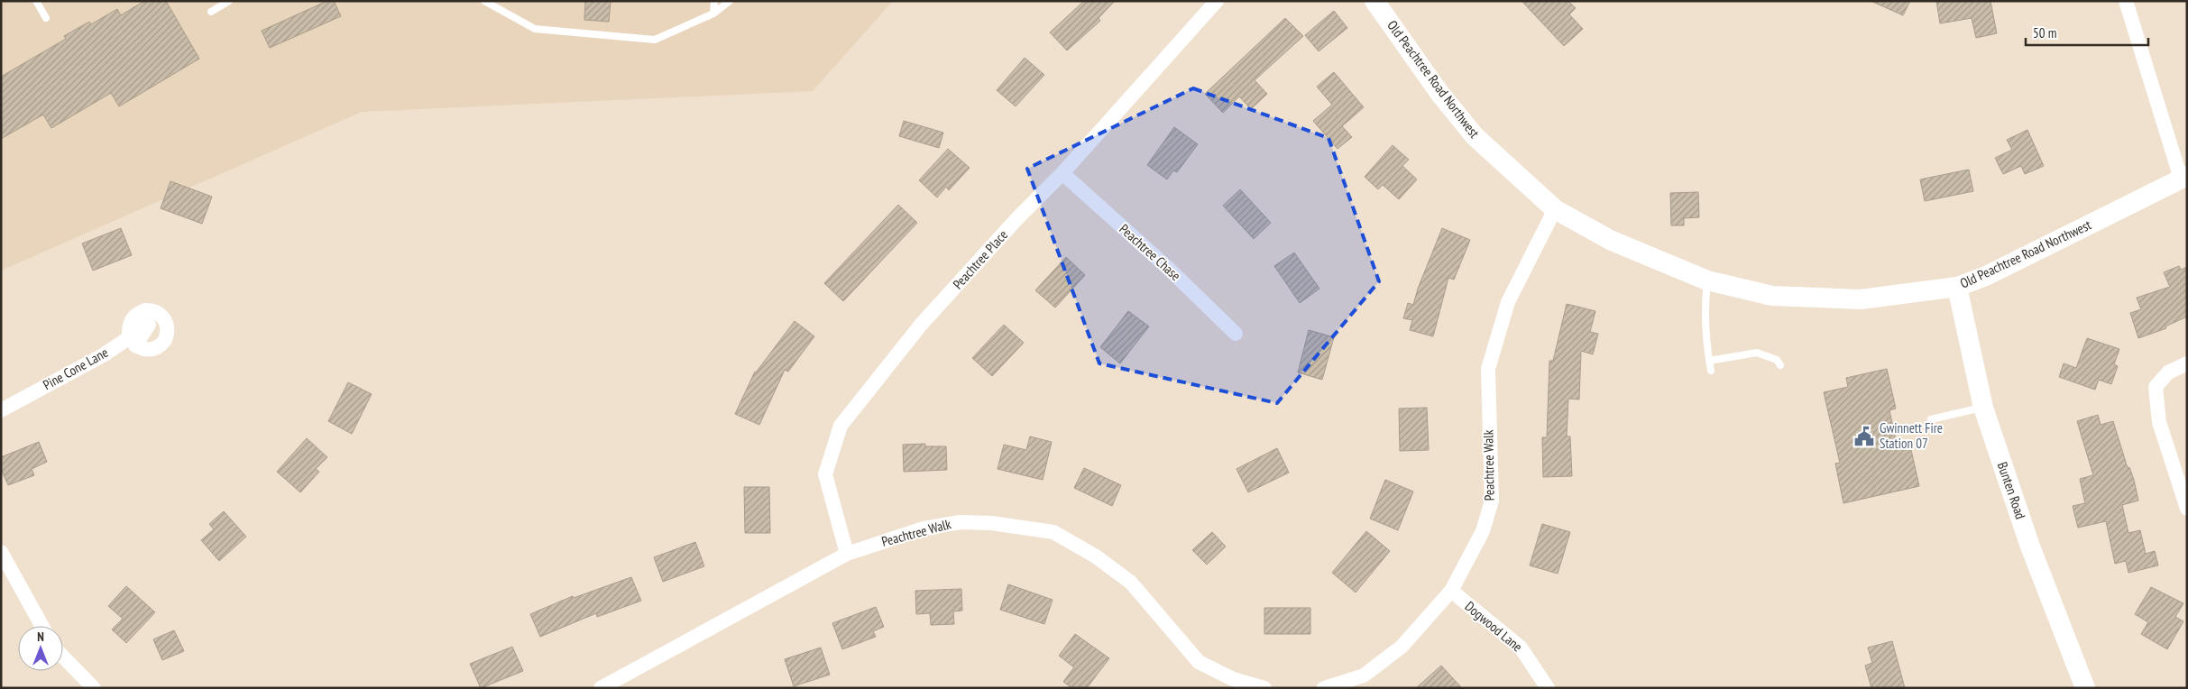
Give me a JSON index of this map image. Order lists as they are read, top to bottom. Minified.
{"streets":{"main road":["Old Peachtree Road Northwest","Bunten Road"],"street":["Peachtree Chase","Peachtree Place","Pine Cone Lane","Peachtree Walk","Dogwood Lane"]},"crossings":[["Old Peachtree Road Northwest","Peachtree Walk"],["Old Peachtree Road Northwest","Bunten Road"],["Peachtree Chase","Peachtree Place"],["Peachtree Place","Peachtree Walk"],["Peachtree Walk","Dogwood Lane"]],"places":{"public building":["Gwinnett Fire Station 07"]},"scale_bar":"50 m","north":"top"}
